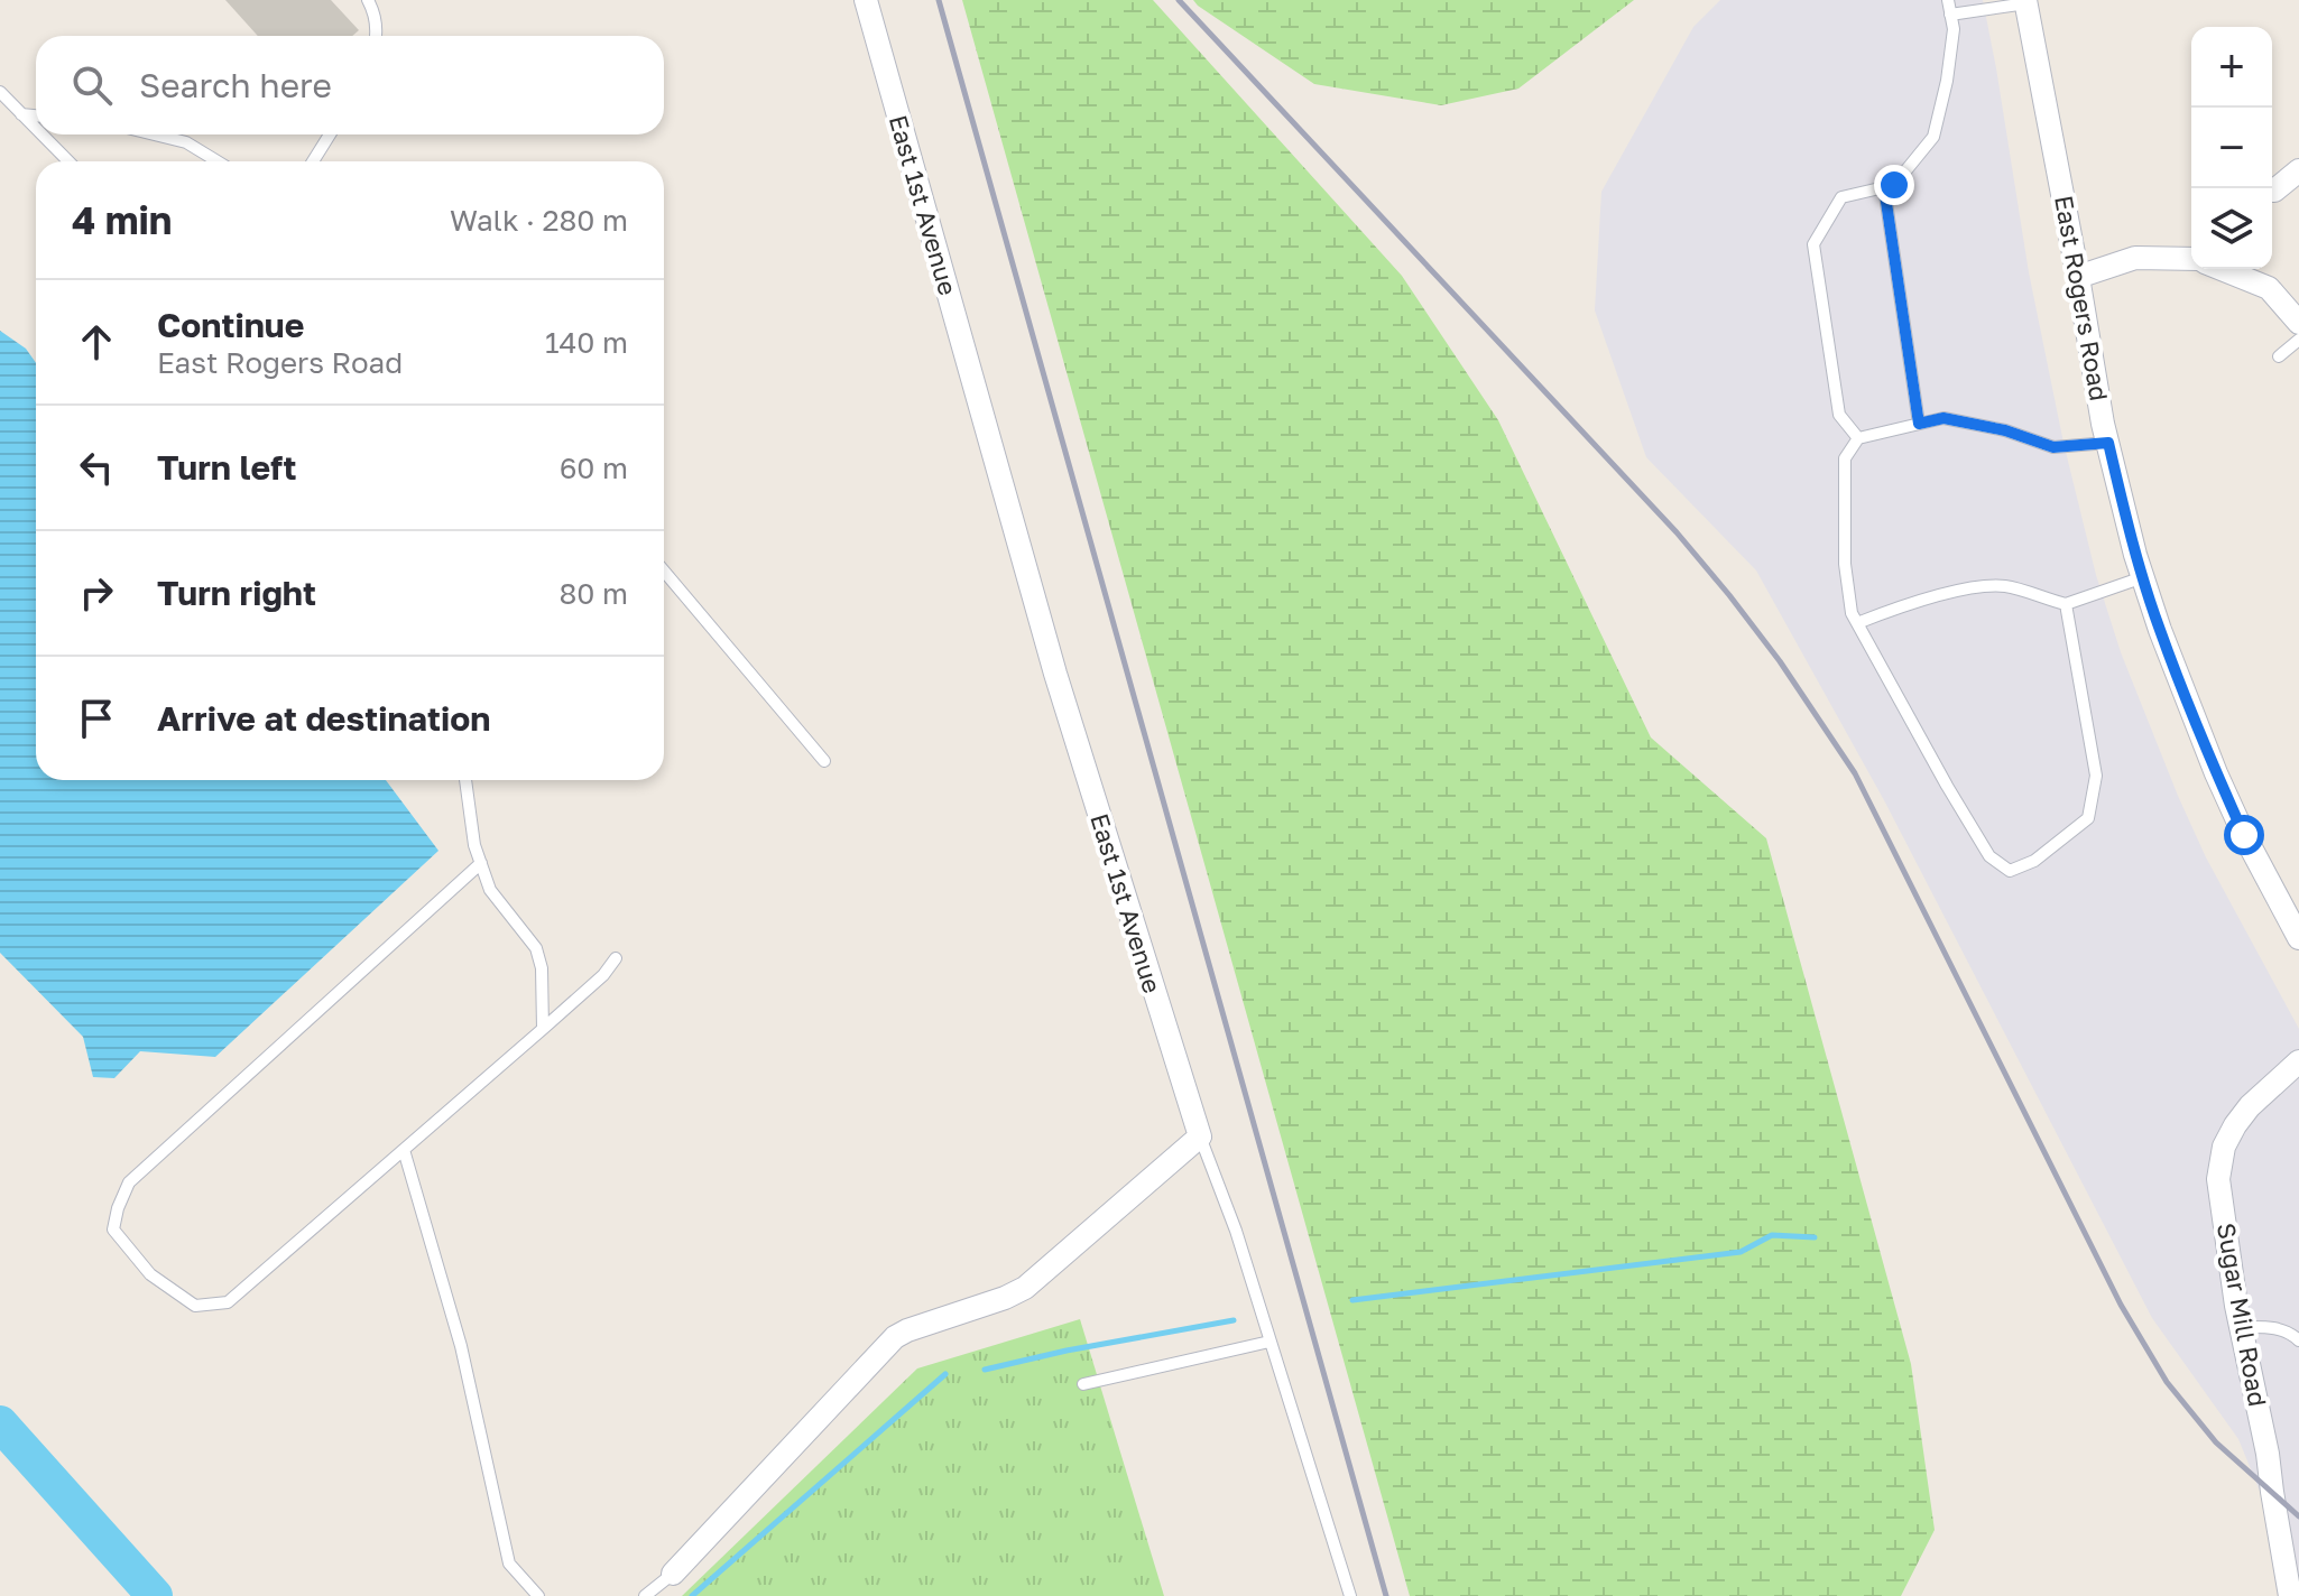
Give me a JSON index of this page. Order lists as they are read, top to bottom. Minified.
{"streets":{"street":["East 1st Avenue","East Rogers Road","Sugar Mill Road"]},"page":{"map_buttons":["+","−"],"search":"Search here","heading":["4 min","Walk · 280 m"],"list":[["Continue","East Rogers Road","140 m"],["Turn left","60 m"],["Turn right","80 m"],"Arrive at destination"]}}
